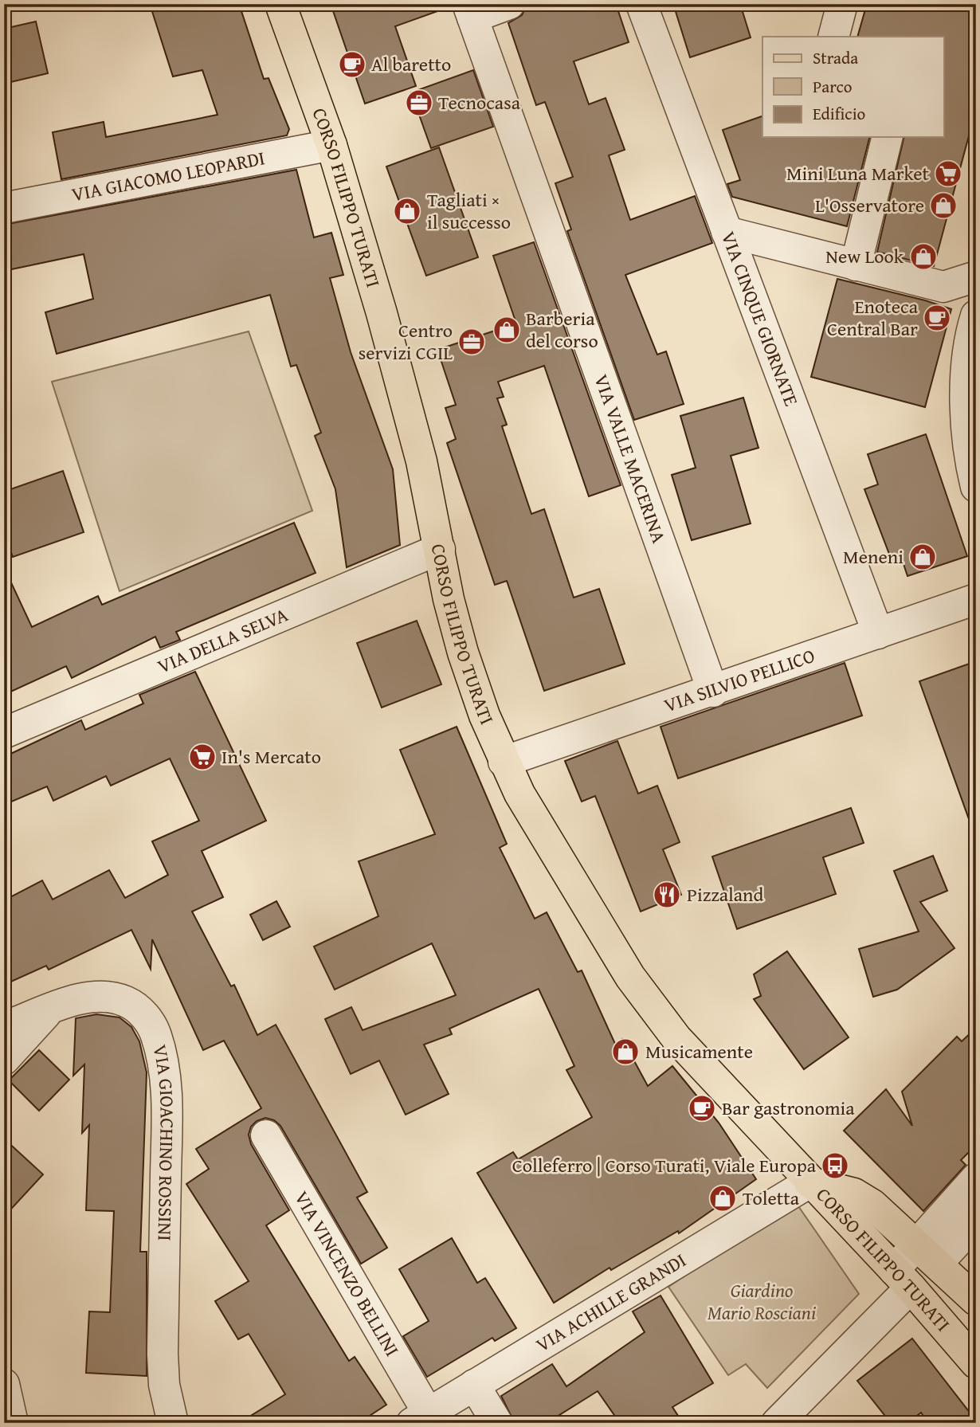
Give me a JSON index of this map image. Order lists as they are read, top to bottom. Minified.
{"streets":{"main road":["CORSO FILIPPO TURATI"],"street":["VIA GIACOMO LEOPARDI","VIA CINQUE GIORNATE","VIA VALLE MACERINA","VIA DELLA SELVA","VIA SILVIO PELLICO","VIA GIOACHINO ROSSINI","VIA VINCENZO BELLINI","VIA ACHILLE GRANDI"]},"crossings":[["VIA GIACOMO LEOPARDI","CORSO FILIPPO TURATI"],["CORSO FILIPPO TURATI","VIA DELLA SELVA"],["CORSO FILIPPO TURATI","VIA SILVIO PELLICO"],["CORSO FILIPPO TURATI","VIA ACHILLE GRANDI"],["VIA CINQUE GIORNATE","VIA SILVIO PELLICO"],["VIA VALLE MACERINA","VIA SILVIO PELLICO"],["VIA VINCENZO BELLINI","VIA ACHILLE GRANDI"]],"parks":["Giardino Mario Rosciani"],"places":{"cafe":["Al baretto","Enoteca Central Bar","Bar gastronomia"],"office":["Tecnocasa","Centro servizi CGIL"],"supermarket":["Mini Luna Market","In's Mercato"],"shop":["L'Osservatore","Tagliati × il successo","New Look","Barberia del corso","Meneni","Musicamente","Toletta"],"restaurant":["Pizzaland"],"bus stop":["Colleferro | Corso Turati, Viale Europa"]},"legend":["Strada","Parco","Edificio"]}
